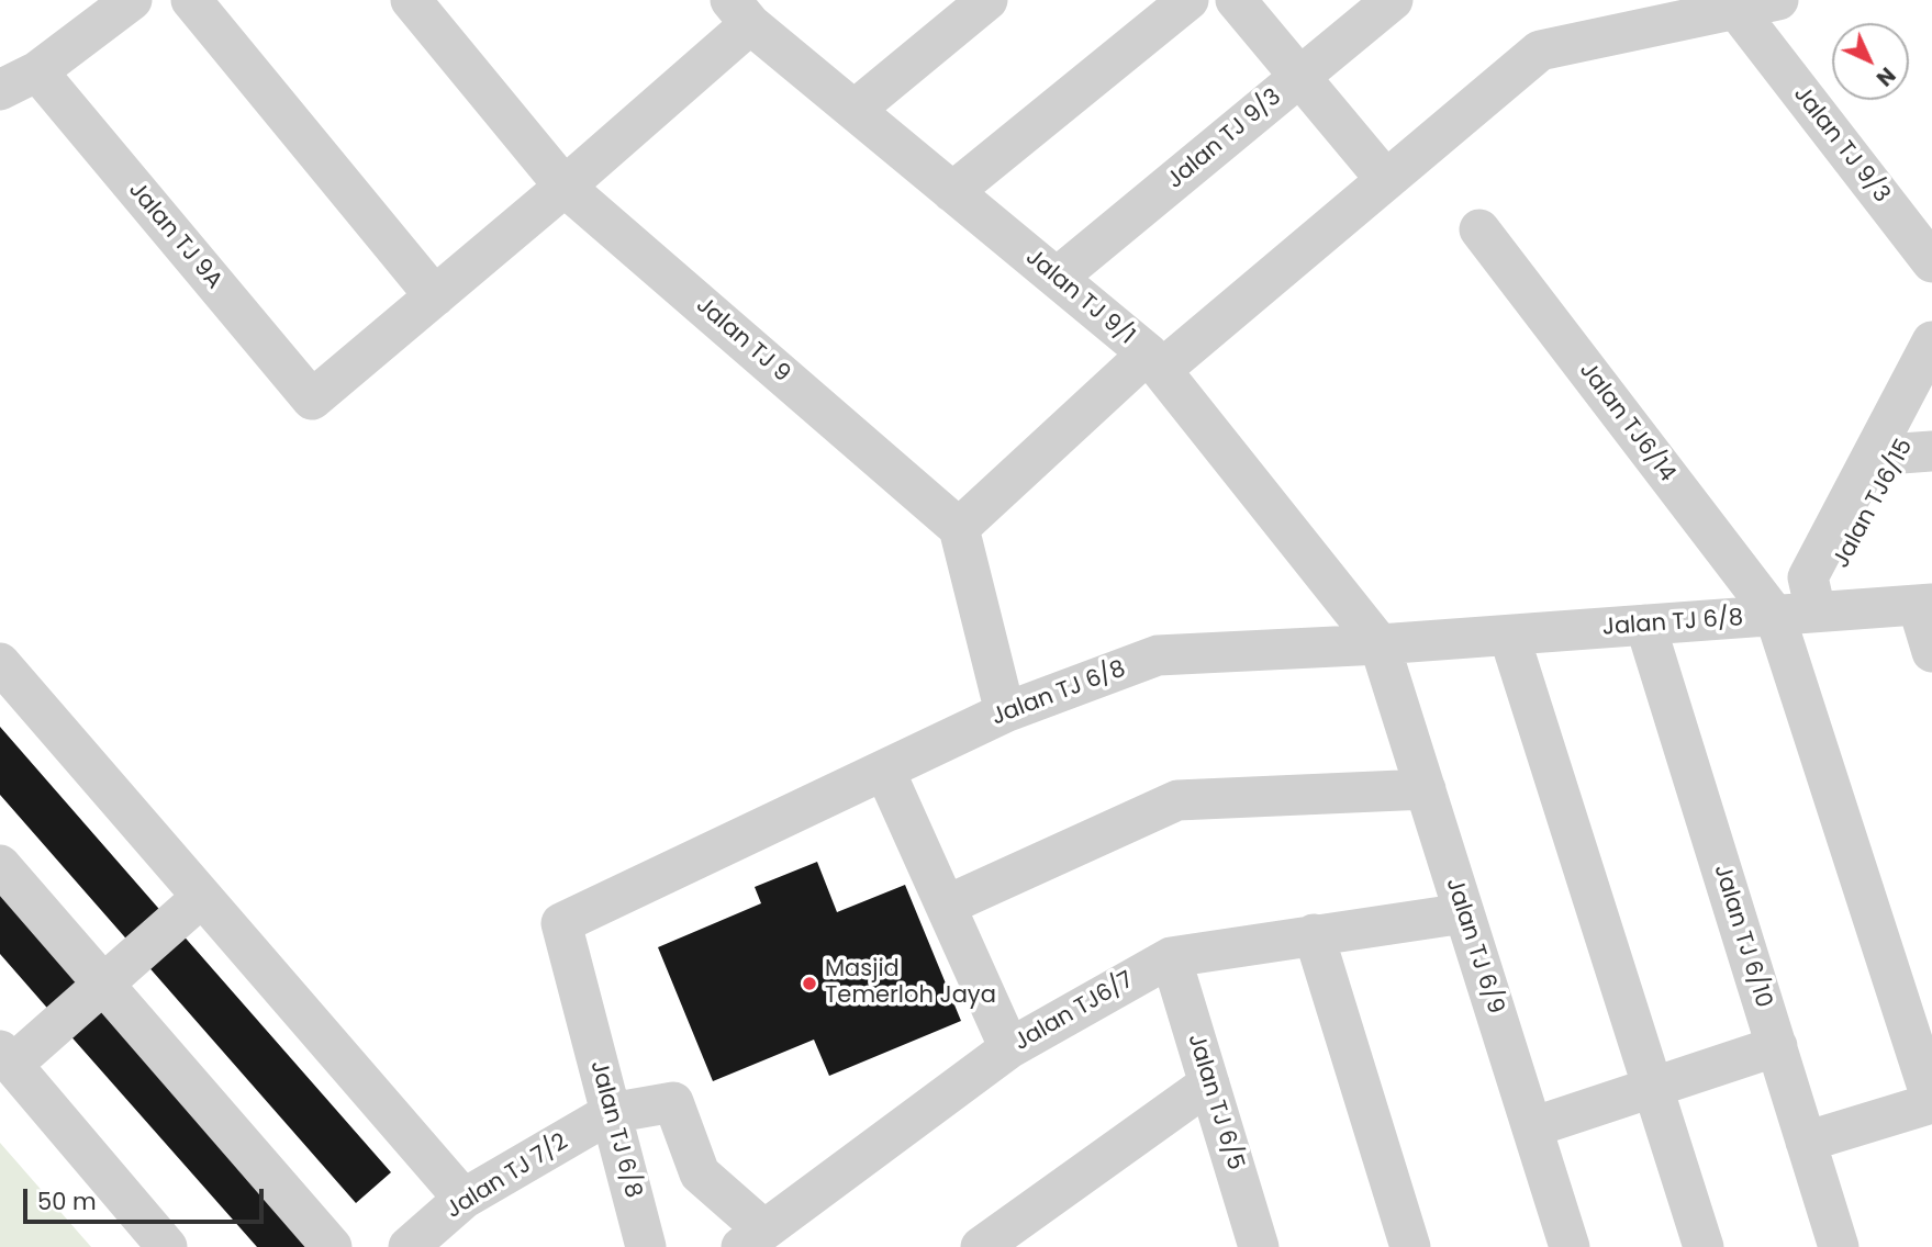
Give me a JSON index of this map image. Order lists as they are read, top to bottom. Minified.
{"streets":{"street":["Jalan TJ 9/3","Jalan TJ 9A","Jalan TJ 9/1","Jalan TJ 9","Jalan TJ6/14","Jalan TJ6/15","Jalan TJ 6/8","Jalan TJ 6/10","Jalan TJ 6/9","Jalan TJ6/7","Jalan TJ 6/5","Jalan TJ 7/2"]},"crossings":[["Jalan TJ 9/3","Jalan TJ 9/1"],["Jalan TJ 9/1","Jalan TJ 6/8"],["Jalan TJ 9/1","Jalan TJ 6/9"],["Jalan TJ6/14","Jalan TJ 6/8"],["Jalan TJ6/15","Jalan TJ 6/8"],["Jalan TJ 6/8","Jalan TJ 6/10"],["Jalan TJ 6/8","Jalan TJ 6/9"],["Jalan TJ 6/8","Jalan TJ 7/2"],["Jalan TJ 6/9","Jalan TJ6/7"],["Jalan TJ6/7","Jalan TJ 6/5"]],"places":["Masjid Temerloh Jaya"],"scale_bar":"50 m","north":"bottom right"}
